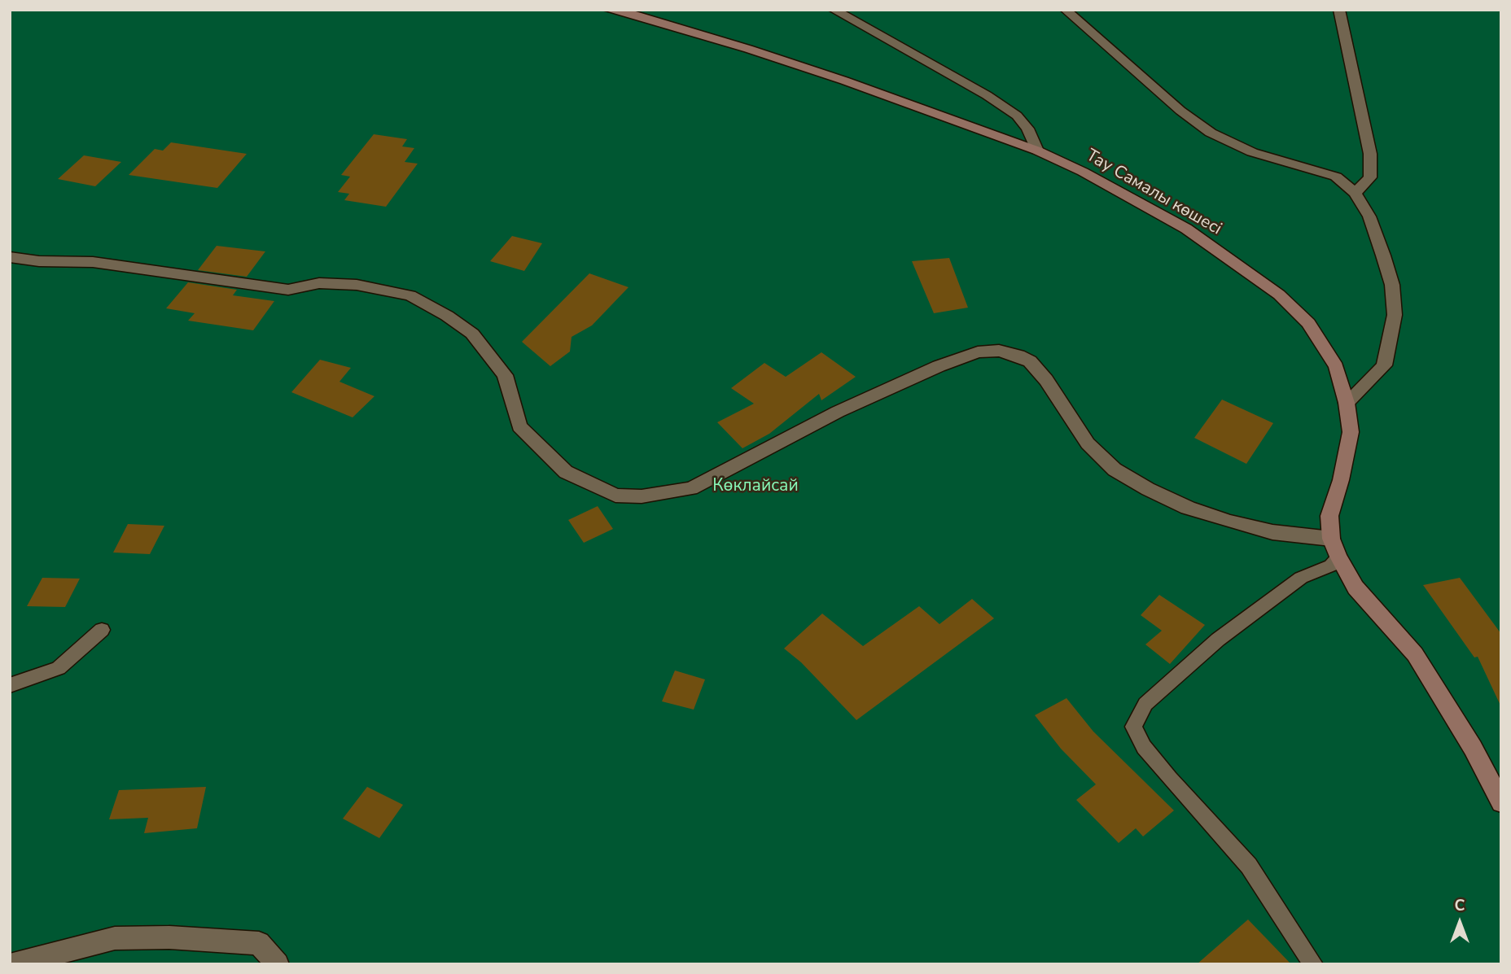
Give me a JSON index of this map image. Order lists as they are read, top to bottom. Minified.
{"streets":{"street":["Тау Самалы көшесі"]},"parks":["Көклайсай"],"north":"top"}
